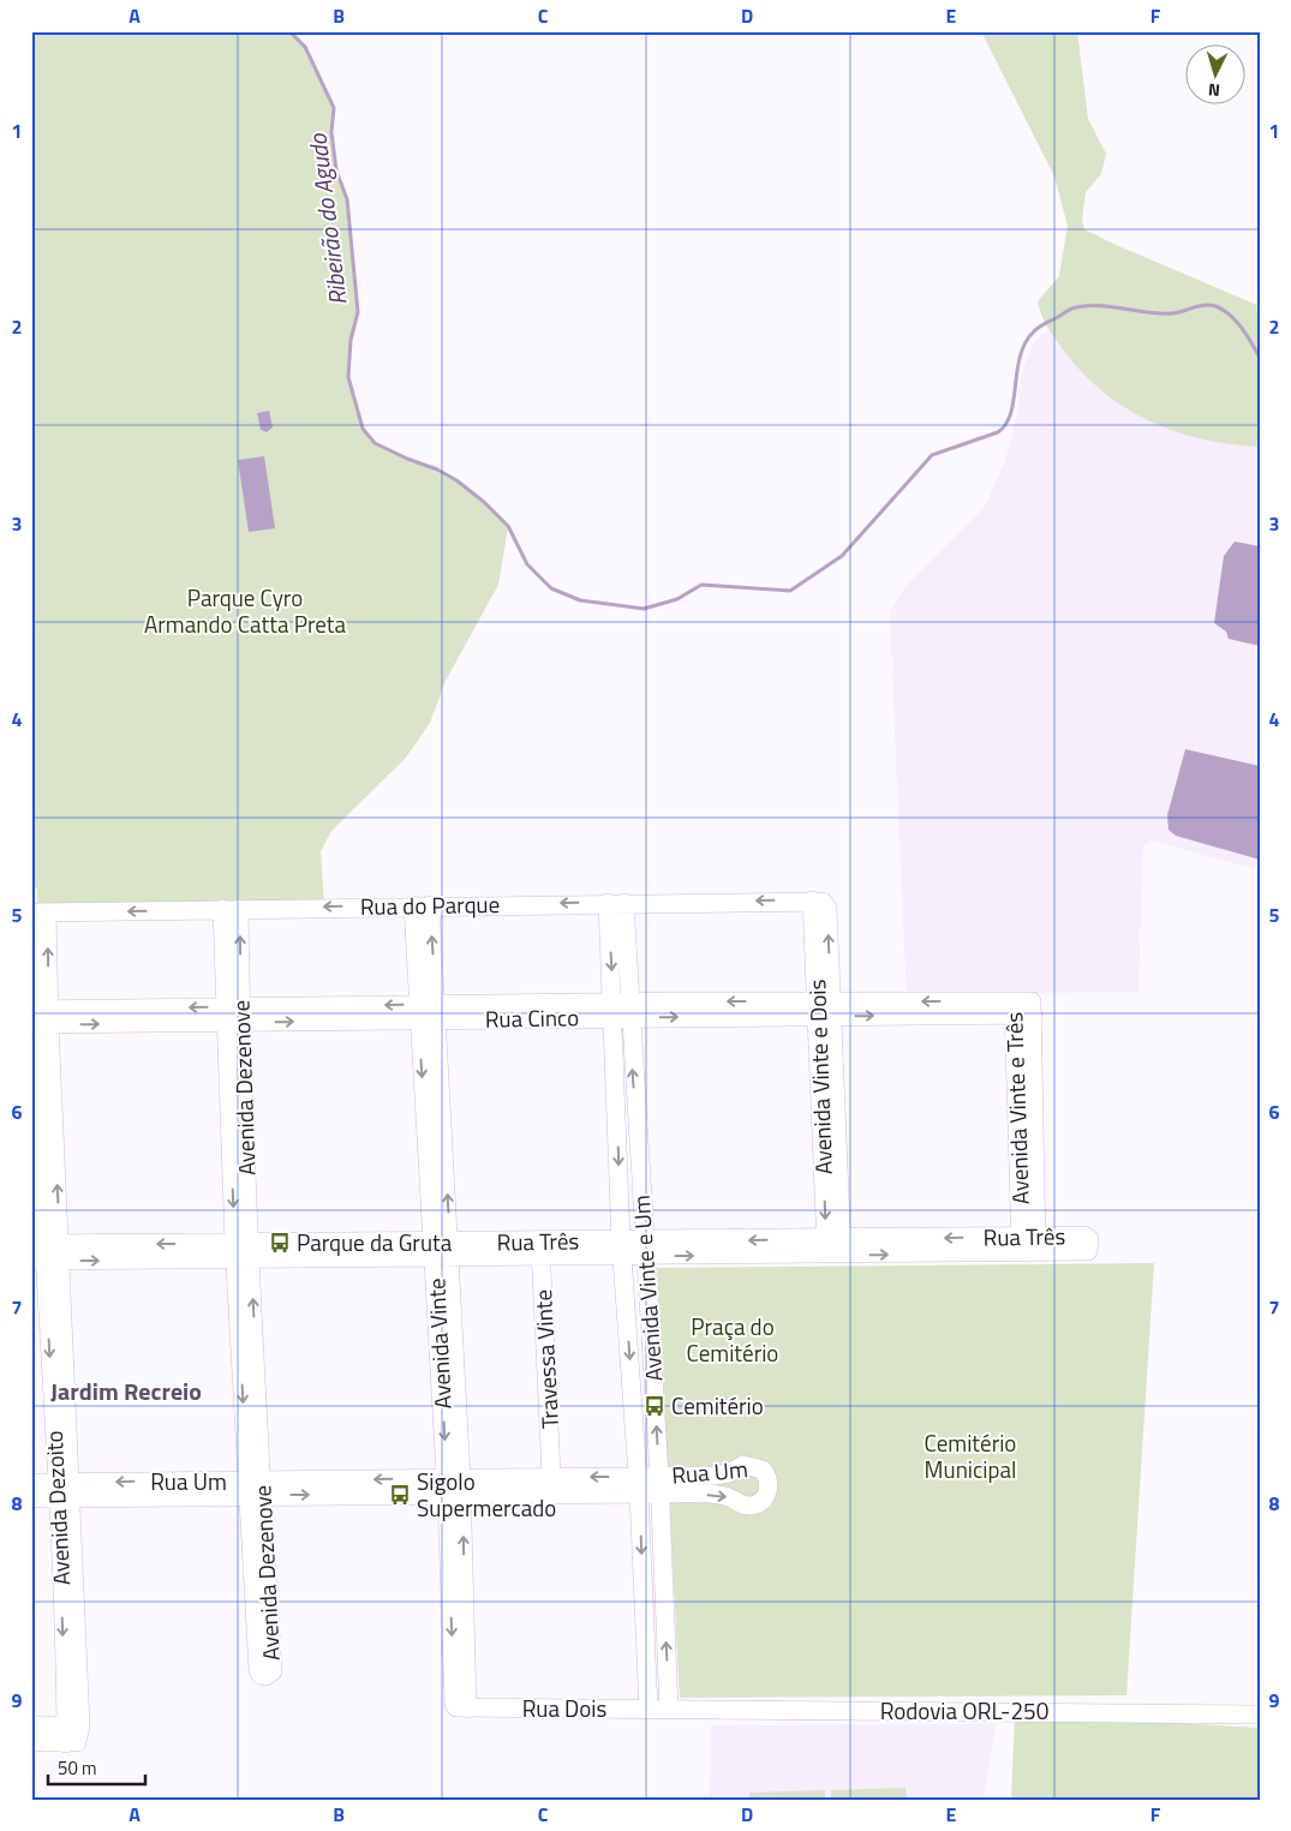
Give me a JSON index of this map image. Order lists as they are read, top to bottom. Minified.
{"streets":{"street":["Rua do Parque","Rua Cinco","Avenida Vinte e Dois","Avenida Dezenove","Avenida Vinte e Três","Rua Três","Avenida Vinte e Um","Avenida Vinte","Travessa Vinte","Rua Um","Avenida Dezoito","Rua Dois","Rodovia ORL-250"]},"crossings":[["Rua do Parque","Avenida Vinte e Dois"],["Rua do Parque","Avenida Dezenove"],["Rua do Parque","Avenida Vinte e Um"],["Rua do Parque","Avenida Vinte"],["Rua do Parque","Avenida Dezoito"],["Rua Cinco","Avenida Vinte e Dois"],["Rua Cinco","Avenida Dezenove"],["Rua Cinco","Avenida Vinte e Três"],["Rua Cinco","Avenida Vinte e Um"],["Rua Cinco","Avenida Vinte"],["Rua Cinco","Avenida Dezoito"],["Avenida Vinte e Dois","Rua Três"],["Avenida Dezenove","Rua Três"],["Avenida Dezenove","Rua Um"],["Avenida Vinte e Três","Rua Três"],["Rua Três","Avenida Vinte e Um"],["Rua Três","Avenida Vinte"],["Rua Três","Travessa Vinte"],["Rua Três","Avenida Dezoito"],["Avenida Vinte e Um","Rua Um"],["Avenida Vinte e Um","Rua Dois"],["Avenida Vinte e Um","Rodovia ORL-250"],["Avenida Vinte","Rua Um"],["Avenida Vinte","Rua Dois"],["Travessa Vinte","Rua Um"],["Rua Um","Avenida Dezoito"],["Rua Dois","Rodovia ORL-250"]],"one_way":["Rua do Parque"],"districts":["Jardim Recreio"],"water":["Ribeirão do Agudo"],"parks":["Parque Cyro Armando Catta Preta","Praça do Cemitério","Cemitério Municipal"],"places":{"bus stop":["Parque da Gruta","Cemitério","Sigolo Supermercado"]},"scale_bar":"50 m","north":"bottom","grid":{"columns":["A","B","C","D","E","F"],"rows":["1","2","3","4","5","6","7","8","9"]}}
